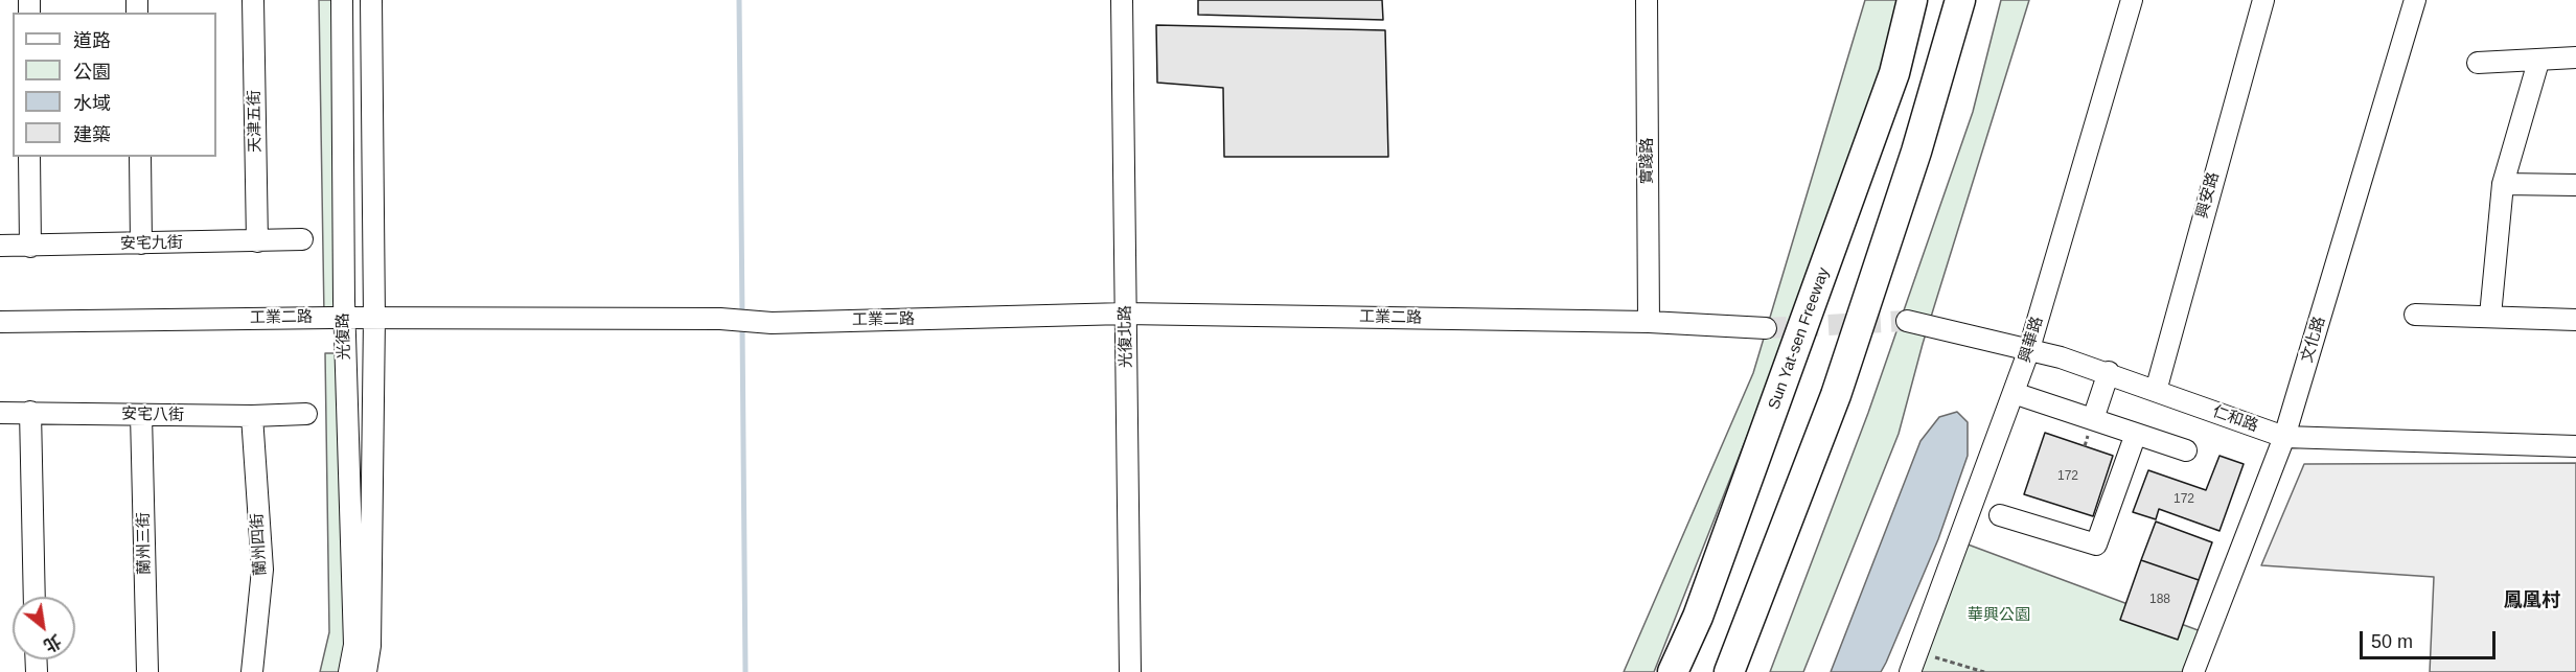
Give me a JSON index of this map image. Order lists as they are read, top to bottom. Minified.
{"streets":{"highway":["Sun Yat-sen Freeway"],"street":["天津五街","實踐路","興安路","安宅九街","工業二路","光復路","光復北路","興華路","文化路","安宅八街","仁和路","蘭州三街","蘭州四街"]},"crossings":[["天津五街","安宅九街"],["實踐路","工業二路"],["興安路","仁和路"],["工業二路","光復路"],["工業二路","光復北路"],["興華路","仁和路"],["文化路","仁和路"],["安宅八街","蘭州三街"],["安宅八街","蘭州四街"]],"districts":["鳳凰村"],"parks":["華興公園"],"house_numbers":["172","172","188"],"legend":["道路","公園","水域","建築"],"scale_bar":"50 m","north":"bottom right"}
